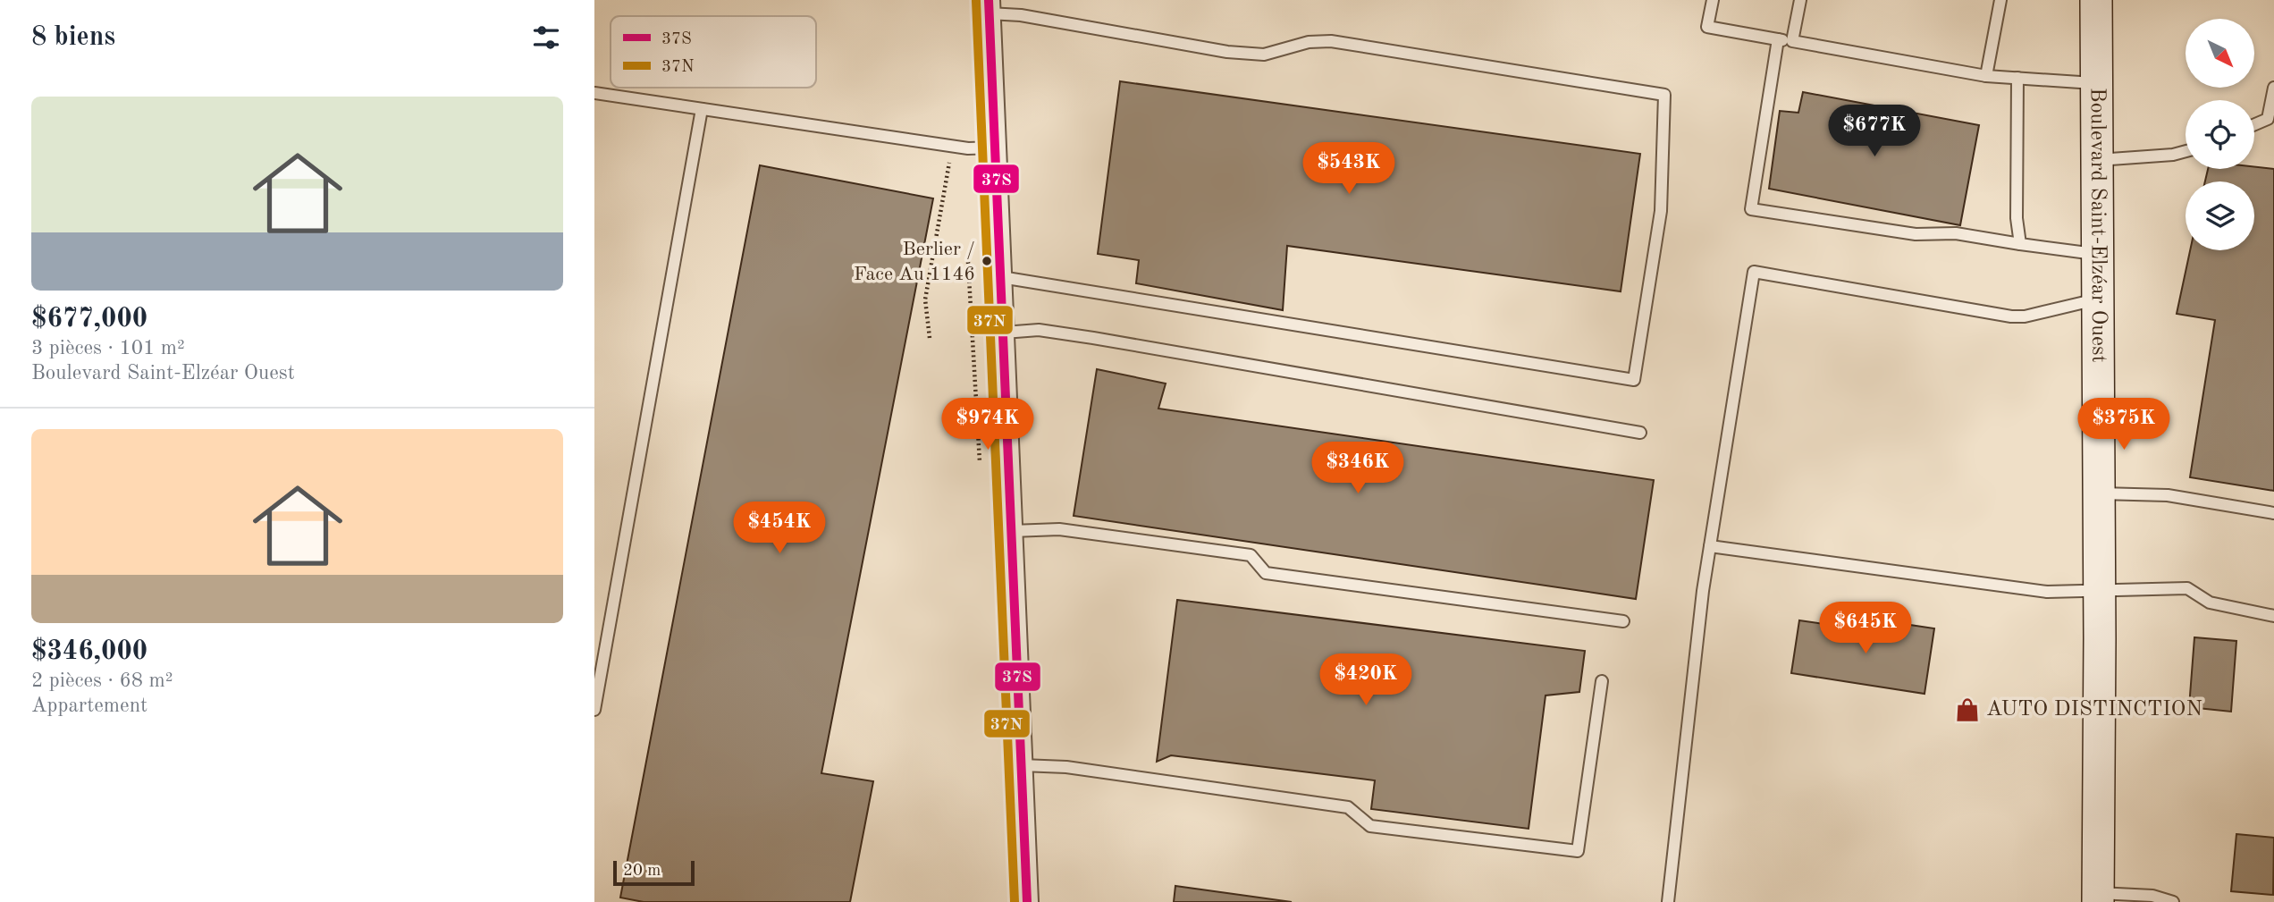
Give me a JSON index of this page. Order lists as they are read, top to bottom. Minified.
{"streets":{"street":["Boulevard Saint-Elzéar Ouest"]},"places":{"other":["Berlier / Face Au 1146"],"shop":["AUTO DISTINCTION"]},"lines":["transit line 37S","transit line 37N"],"legend":["37S","37N"],"scale_bar":"20 m","north":"bottom right","page":{"heading":"8 biens","list":[{"name":"$677,000","note":"3 pièces · 101 m² · Boulevard Saint-Elzéar Ouest"},{"name":"$346,000","note":"2 pièces · 68 m² · Appartement"}],"price":["$677K","$543K","$974K","$375K","$346K","$454K","$645K","$420K"],"scale":"20 m"}}
